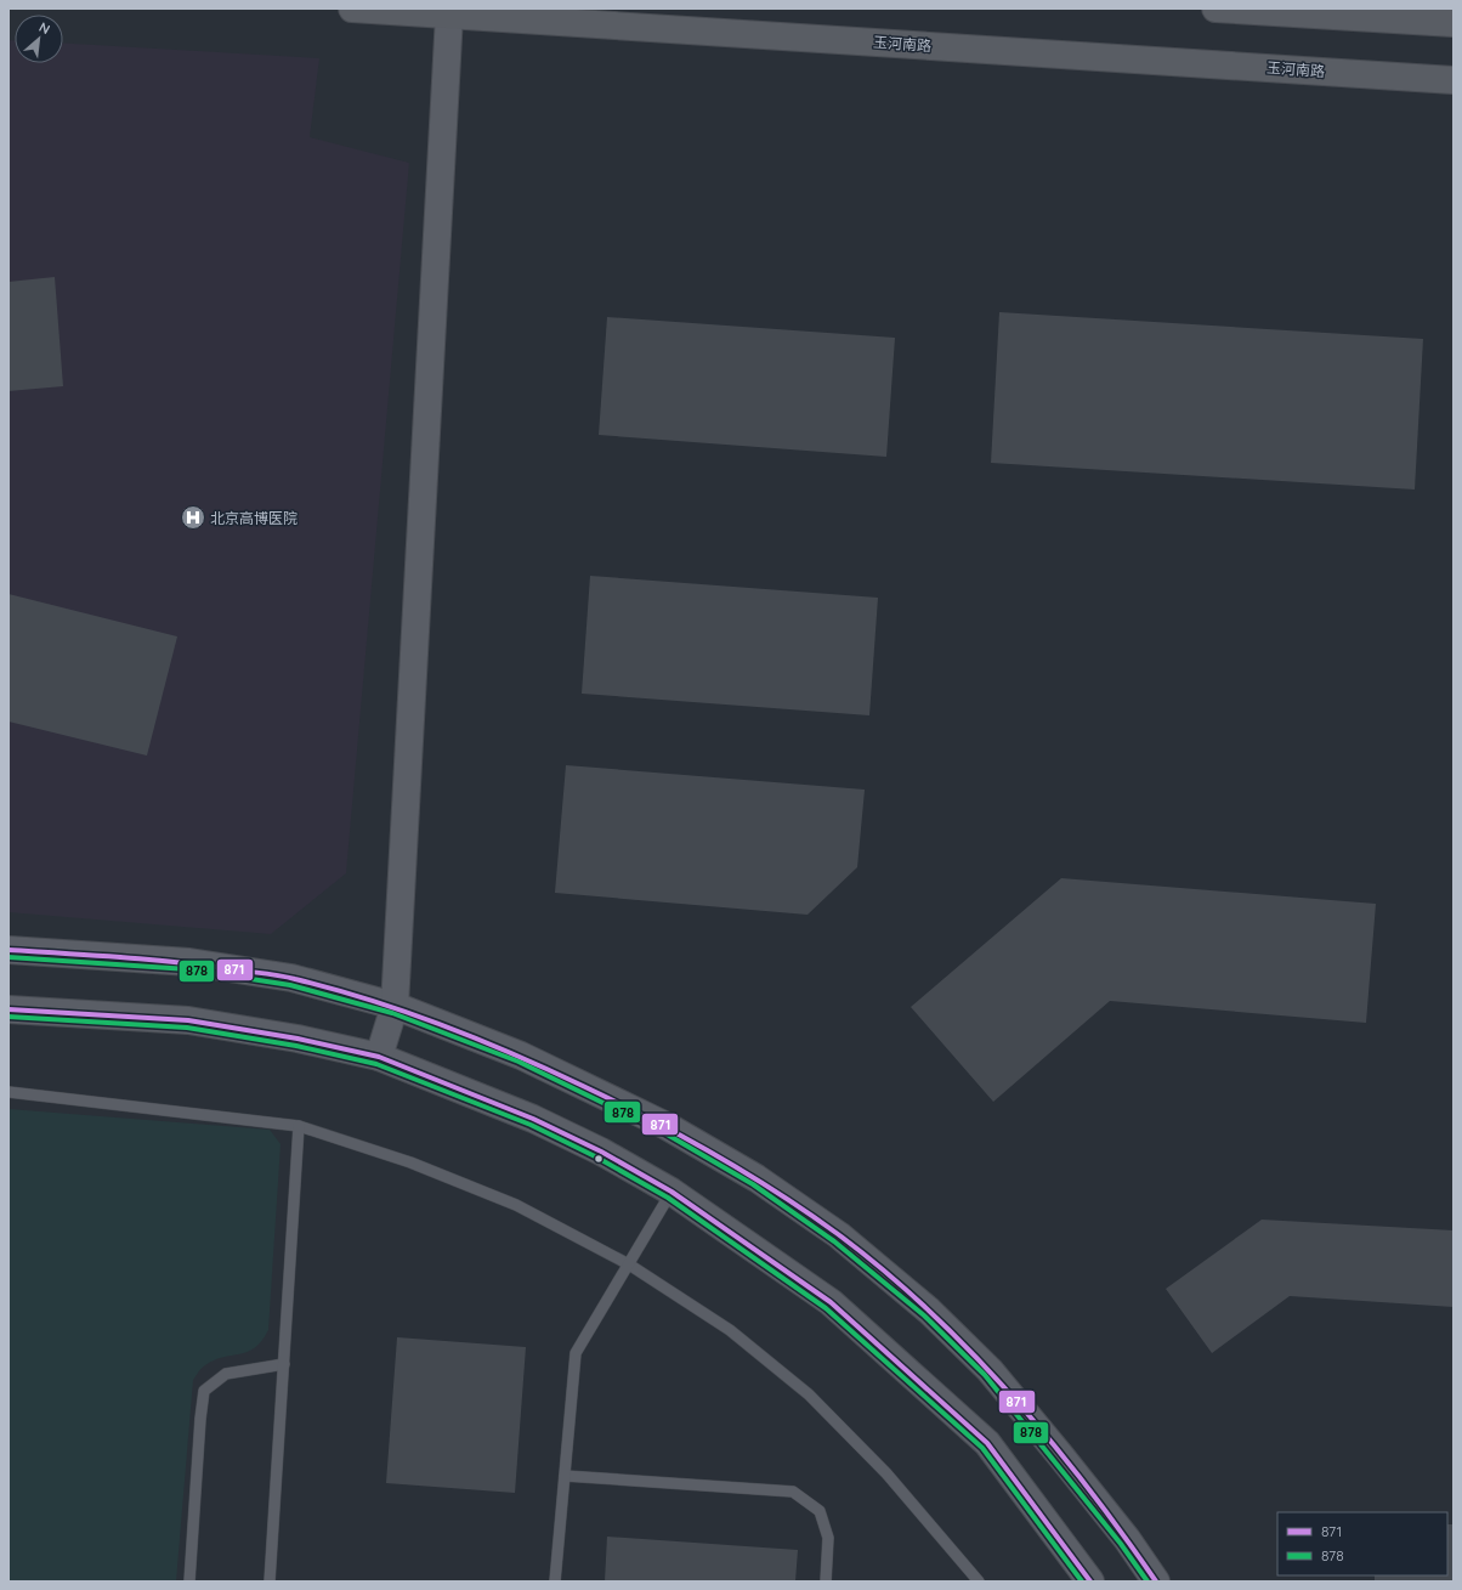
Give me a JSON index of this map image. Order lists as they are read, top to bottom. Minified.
{"streets":{"main road":["玉河南路"]},"places":{"hospital":["北京高博医院"]},"lines":["transit line 871","transit line 878"],"legend":["871","878"],"north":"top right"}
